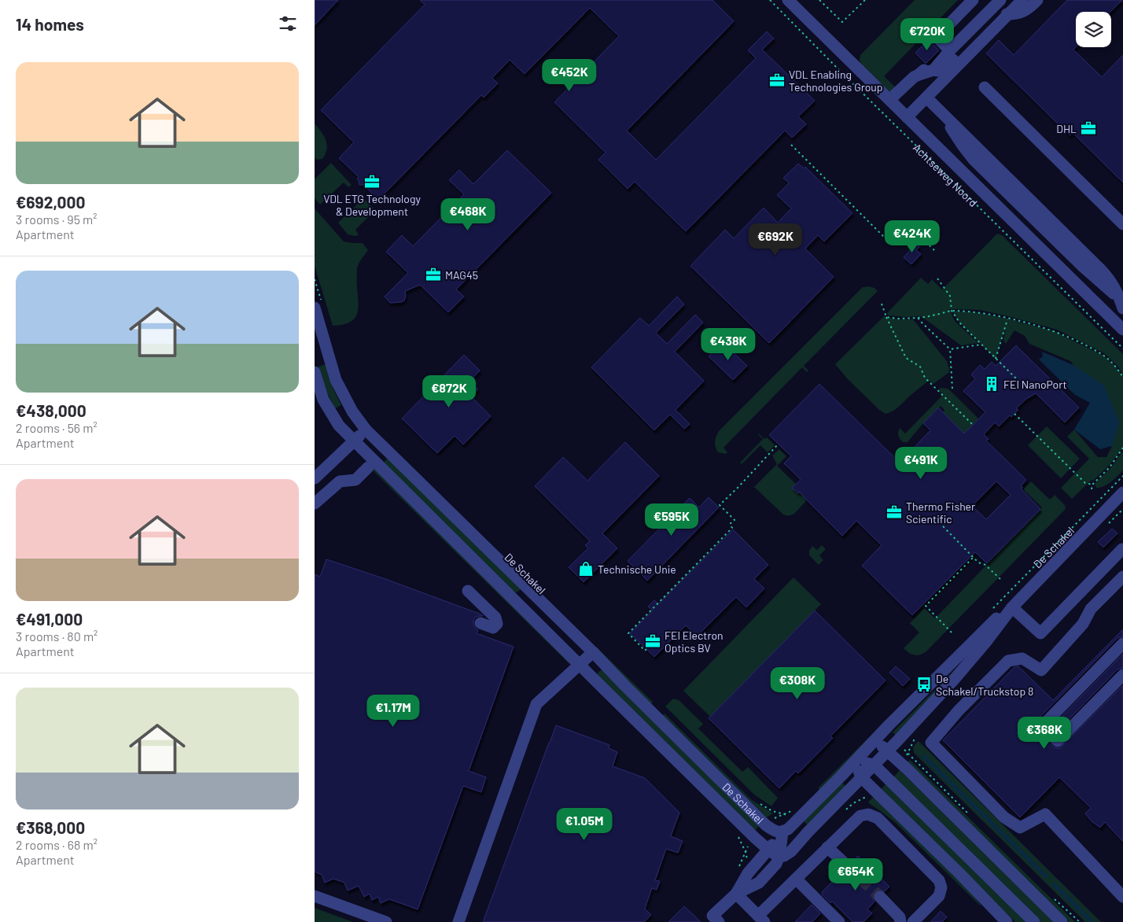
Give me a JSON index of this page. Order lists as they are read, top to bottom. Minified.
{"streets":{"street":["Achtseweg Noord","De Schakel"]},"places":{"office":["VDL Enabling Technologies Group","DHL","VDL ETG Technology & Development","MAG45","Thermo Fisher Scientific","FEI Electron Optics BV"],"building":["FEI NanoPort"],"shop":["Technische Unie"],"bus stop":["De Schakel/Truckstop 8"]},"page":{"heading":"14 homes","price":["€720K","€452K","€468K","€424K","€692K","€438K","€872K","€491K","€595K","€308K","€1.17M","€368K","€1.05M","€654K"],"list":[{"name":"€692,000","note":"3 rooms · 95 m² · Apartment"},{"name":"€438,000","note":"2 rooms · 56 m² · Apartment"},{"name":"€491,000","note":"3 rooms · 80 m² · Apartment"},{"name":"€368,000","note":"2 rooms · 68 m² · Apartment"}]}}
